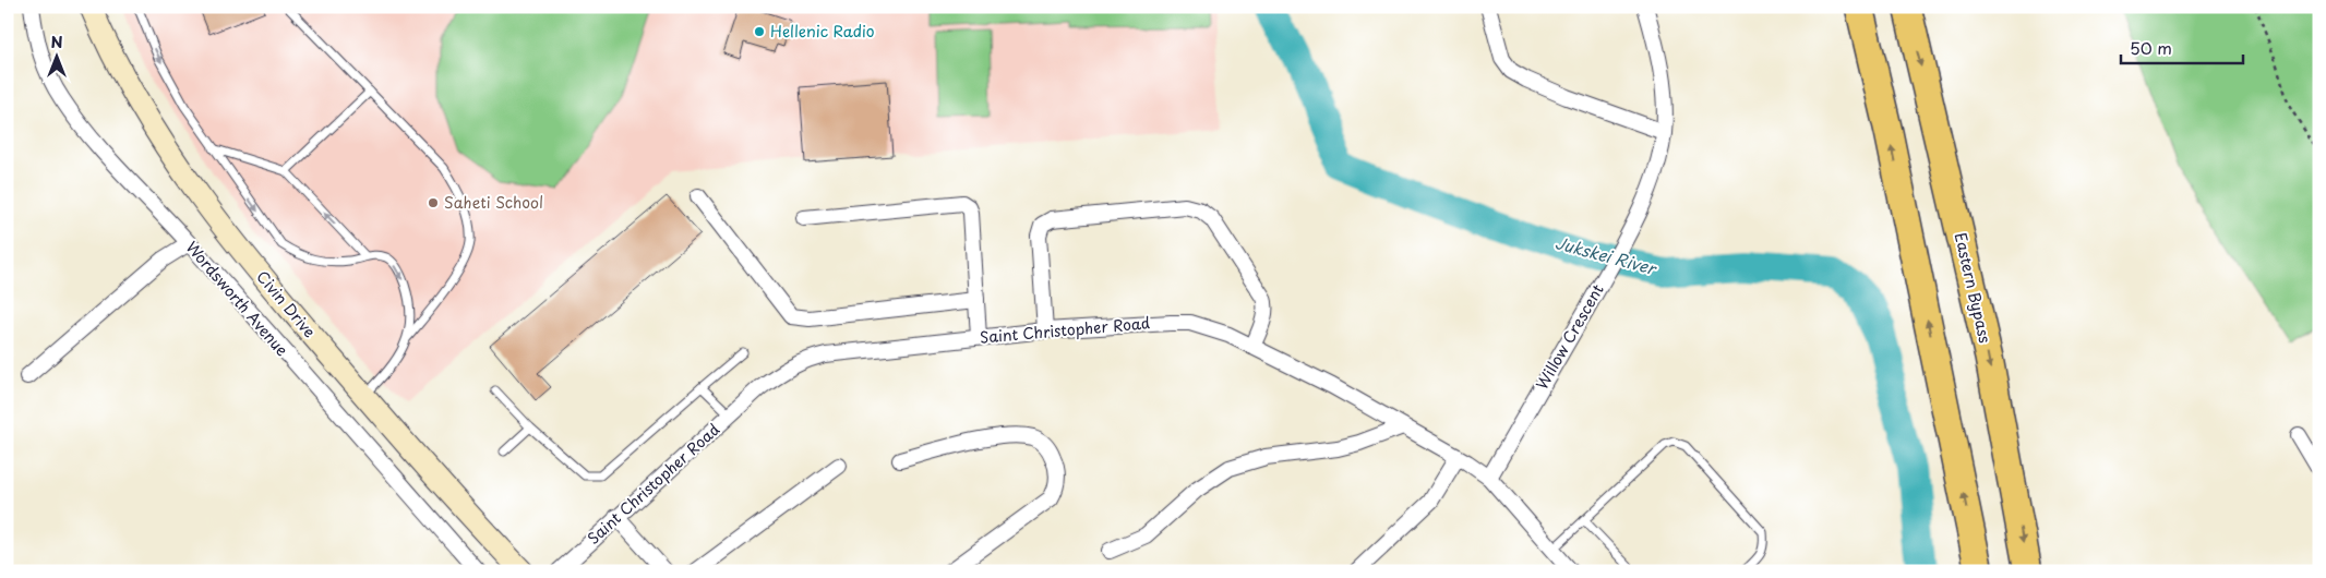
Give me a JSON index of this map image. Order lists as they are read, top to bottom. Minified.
{"streets":{"highway":["Eastern Bypass"],"main road":["Civin Drive"],"street":["Wordsworth Avenue","Saint Christopher Road","Willow Crescent"]},"crossings":[["Saint Christopher Road","Willow Crescent"]],"water":["Jukskei River"],"places":["Hellenic Radio","Saheti School"],"scale_bar":"50 m","north":"top"}
